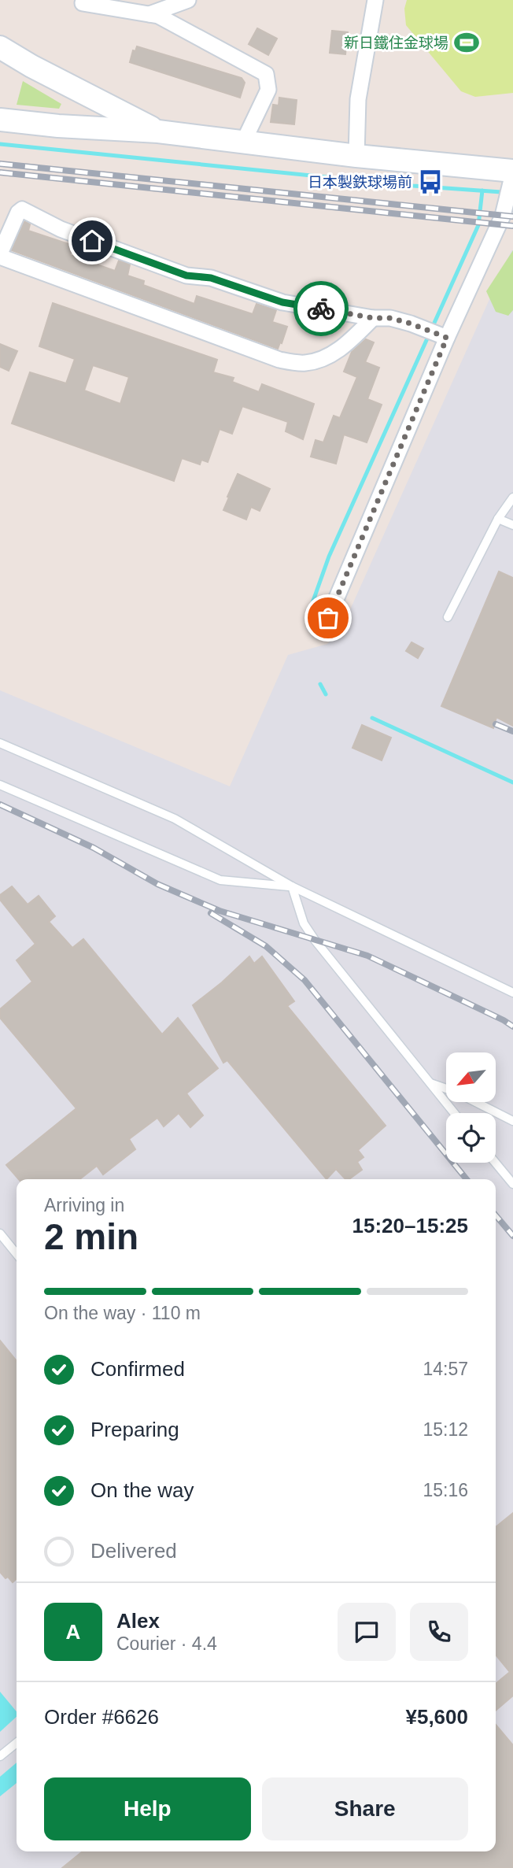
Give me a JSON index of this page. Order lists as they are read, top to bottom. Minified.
{"places":{"sports":["新日鐵住金球場"],"bus stop":["日本製鉄球場前"]},"north":"bottom left","page":{"heading":["2 min","Arriving in","15:20–15:25"],"panel":["Alex","Courier · 4.4","Order #6626","¥5,600"],"bar":"On the way · 110 m","list":[["Confirmed","14:57"],["Preparing","15:12"],["On the way","15:16"],"Delivered"],"round":"A","buttons":["Help","Share"]}}
